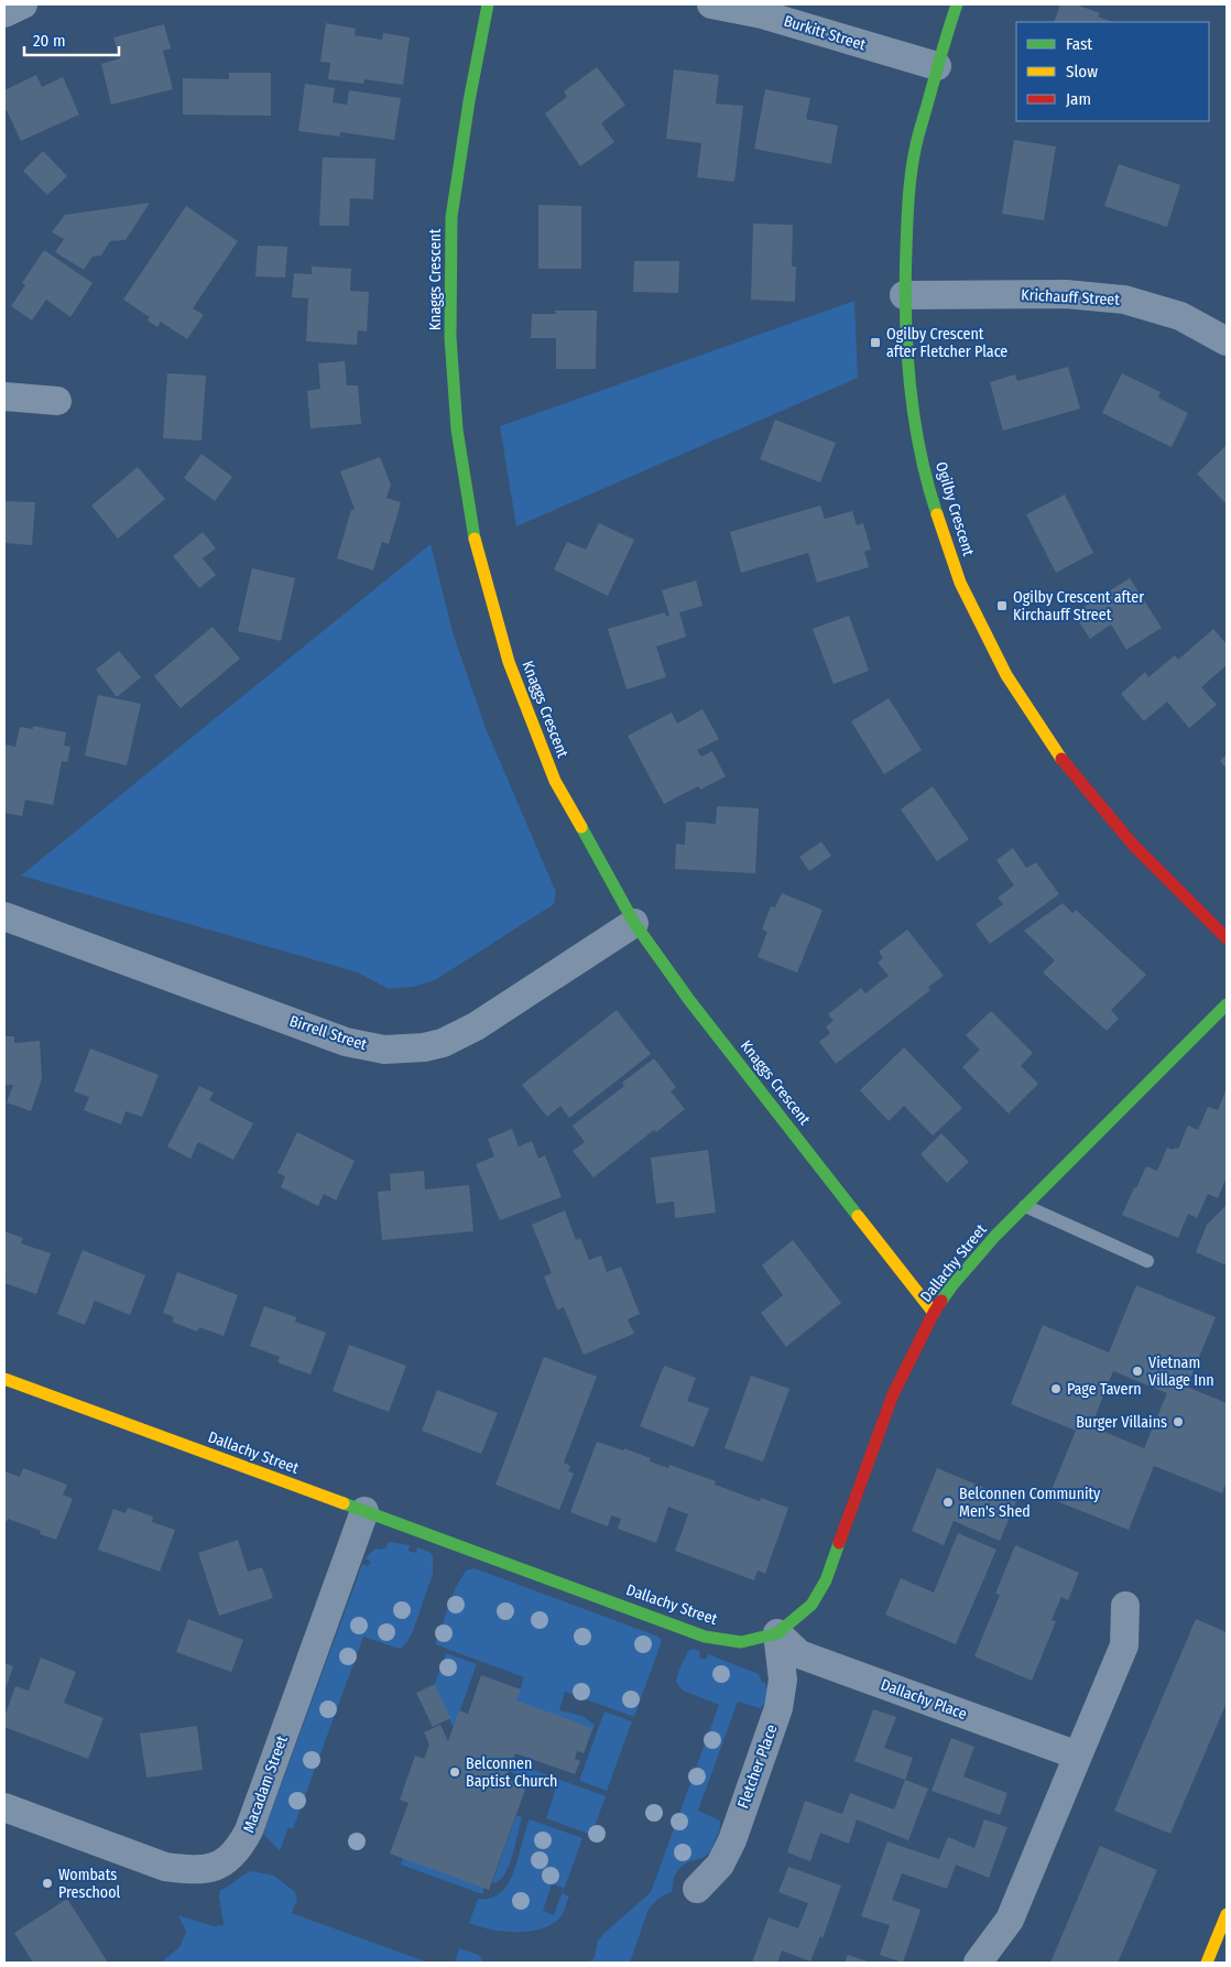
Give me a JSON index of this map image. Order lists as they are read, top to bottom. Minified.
{"streets":{"street":["Burkitt Street","Knaggs Crescent","Krichauff Street","Ogilby Crescent","Birrell Street","Dallachy Street","Dallachy Place","Fletcher Place","Macadam Street"]},"crossings":[["Burkitt Street","Ogilby Crescent"],["Knaggs Crescent","Birrell Street"],["Knaggs Crescent","Dallachy Street"],["Krichauff Street","Ogilby Crescent"],["Dallachy Street","Dallachy Place"],["Dallachy Street","Fletcher Place"],["Dallachy Street","Macadam Street"],["Dallachy Place","Fletcher Place"]],"places":{"transit":["Ogilby Crescent after Fletcher Place","Ogilby Crescent after Kirchauff Street"],"other":["Vietnam Village Inn","Page Tavern","Burger Villains","Belconnen Community Men's Shed","Belconnen Baptist Church","Wombats Preschool"]},"legend":["Fast","Slow","Jam"],"scale_bar":"20 m"}
